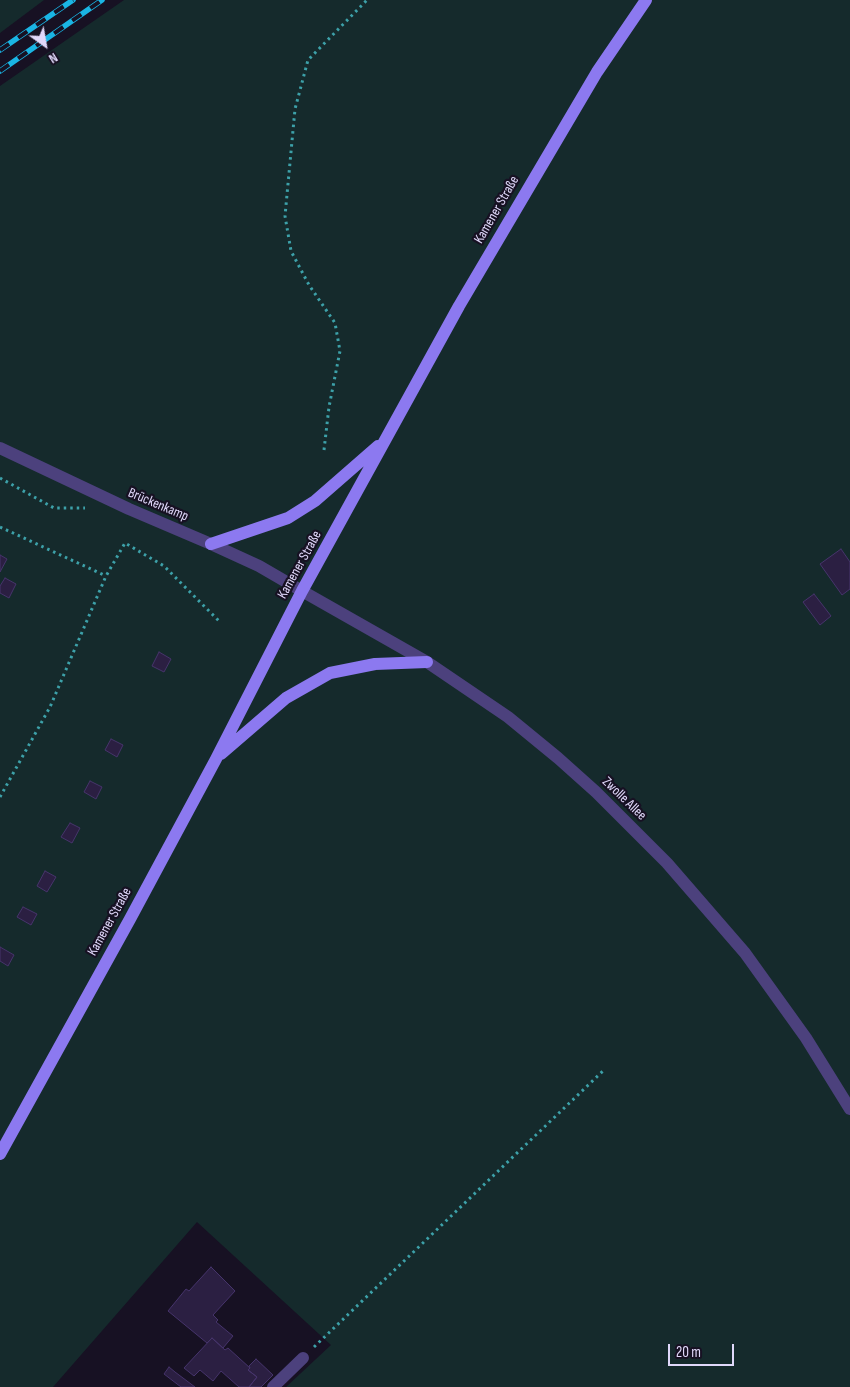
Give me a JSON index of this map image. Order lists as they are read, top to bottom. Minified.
{"streets":{"main road":["Kamener Straße"],"street":["Brückenkamp","Zwolle Allee"]},"crossings":[["Kamener Straße","Brückenkamp"],["Kamener Straße","Zwolle Allee"],["Brückenkamp","Zwolle Allee"]],"scale_bar":"20 m","north":"bottom right"}
